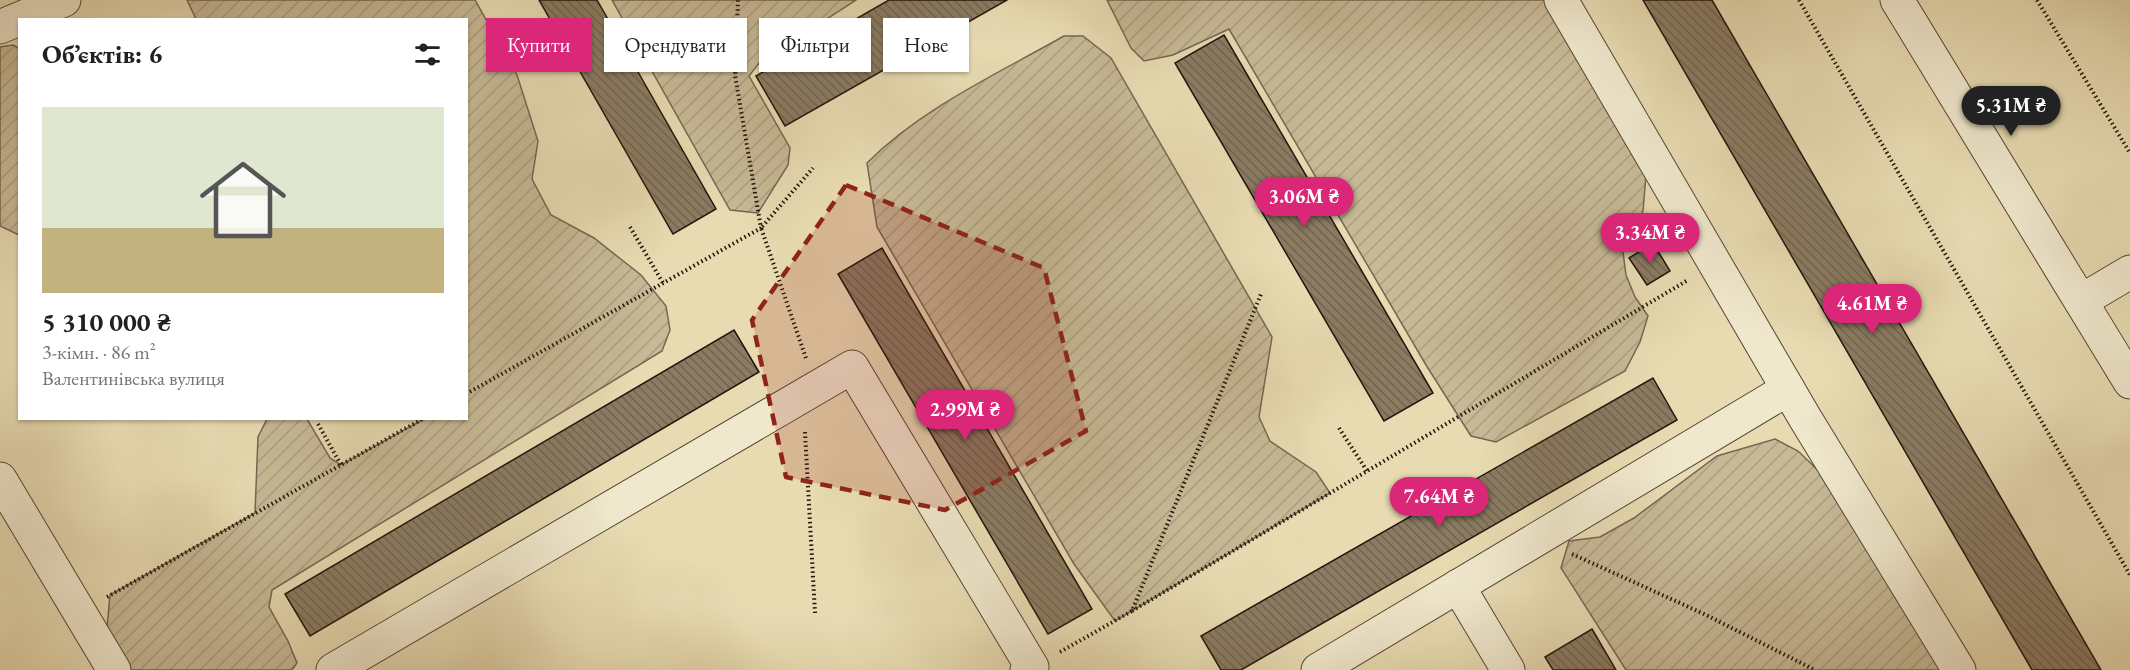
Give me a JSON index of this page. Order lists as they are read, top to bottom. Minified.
{"page":{"chip":["Купити","Орендувати","Фільтри","Нове"],"heading":"Об’єктів: 6","price":["5.31M ₴","3.06M ₴","3.34M ₴","4.61M ₴","2.99M ₴","7.64M ₴"],"list":[{"name":"5 310 000 ₴","note":"3-кімн. · 86 m² · Валентинівська вулиця"}]}}
